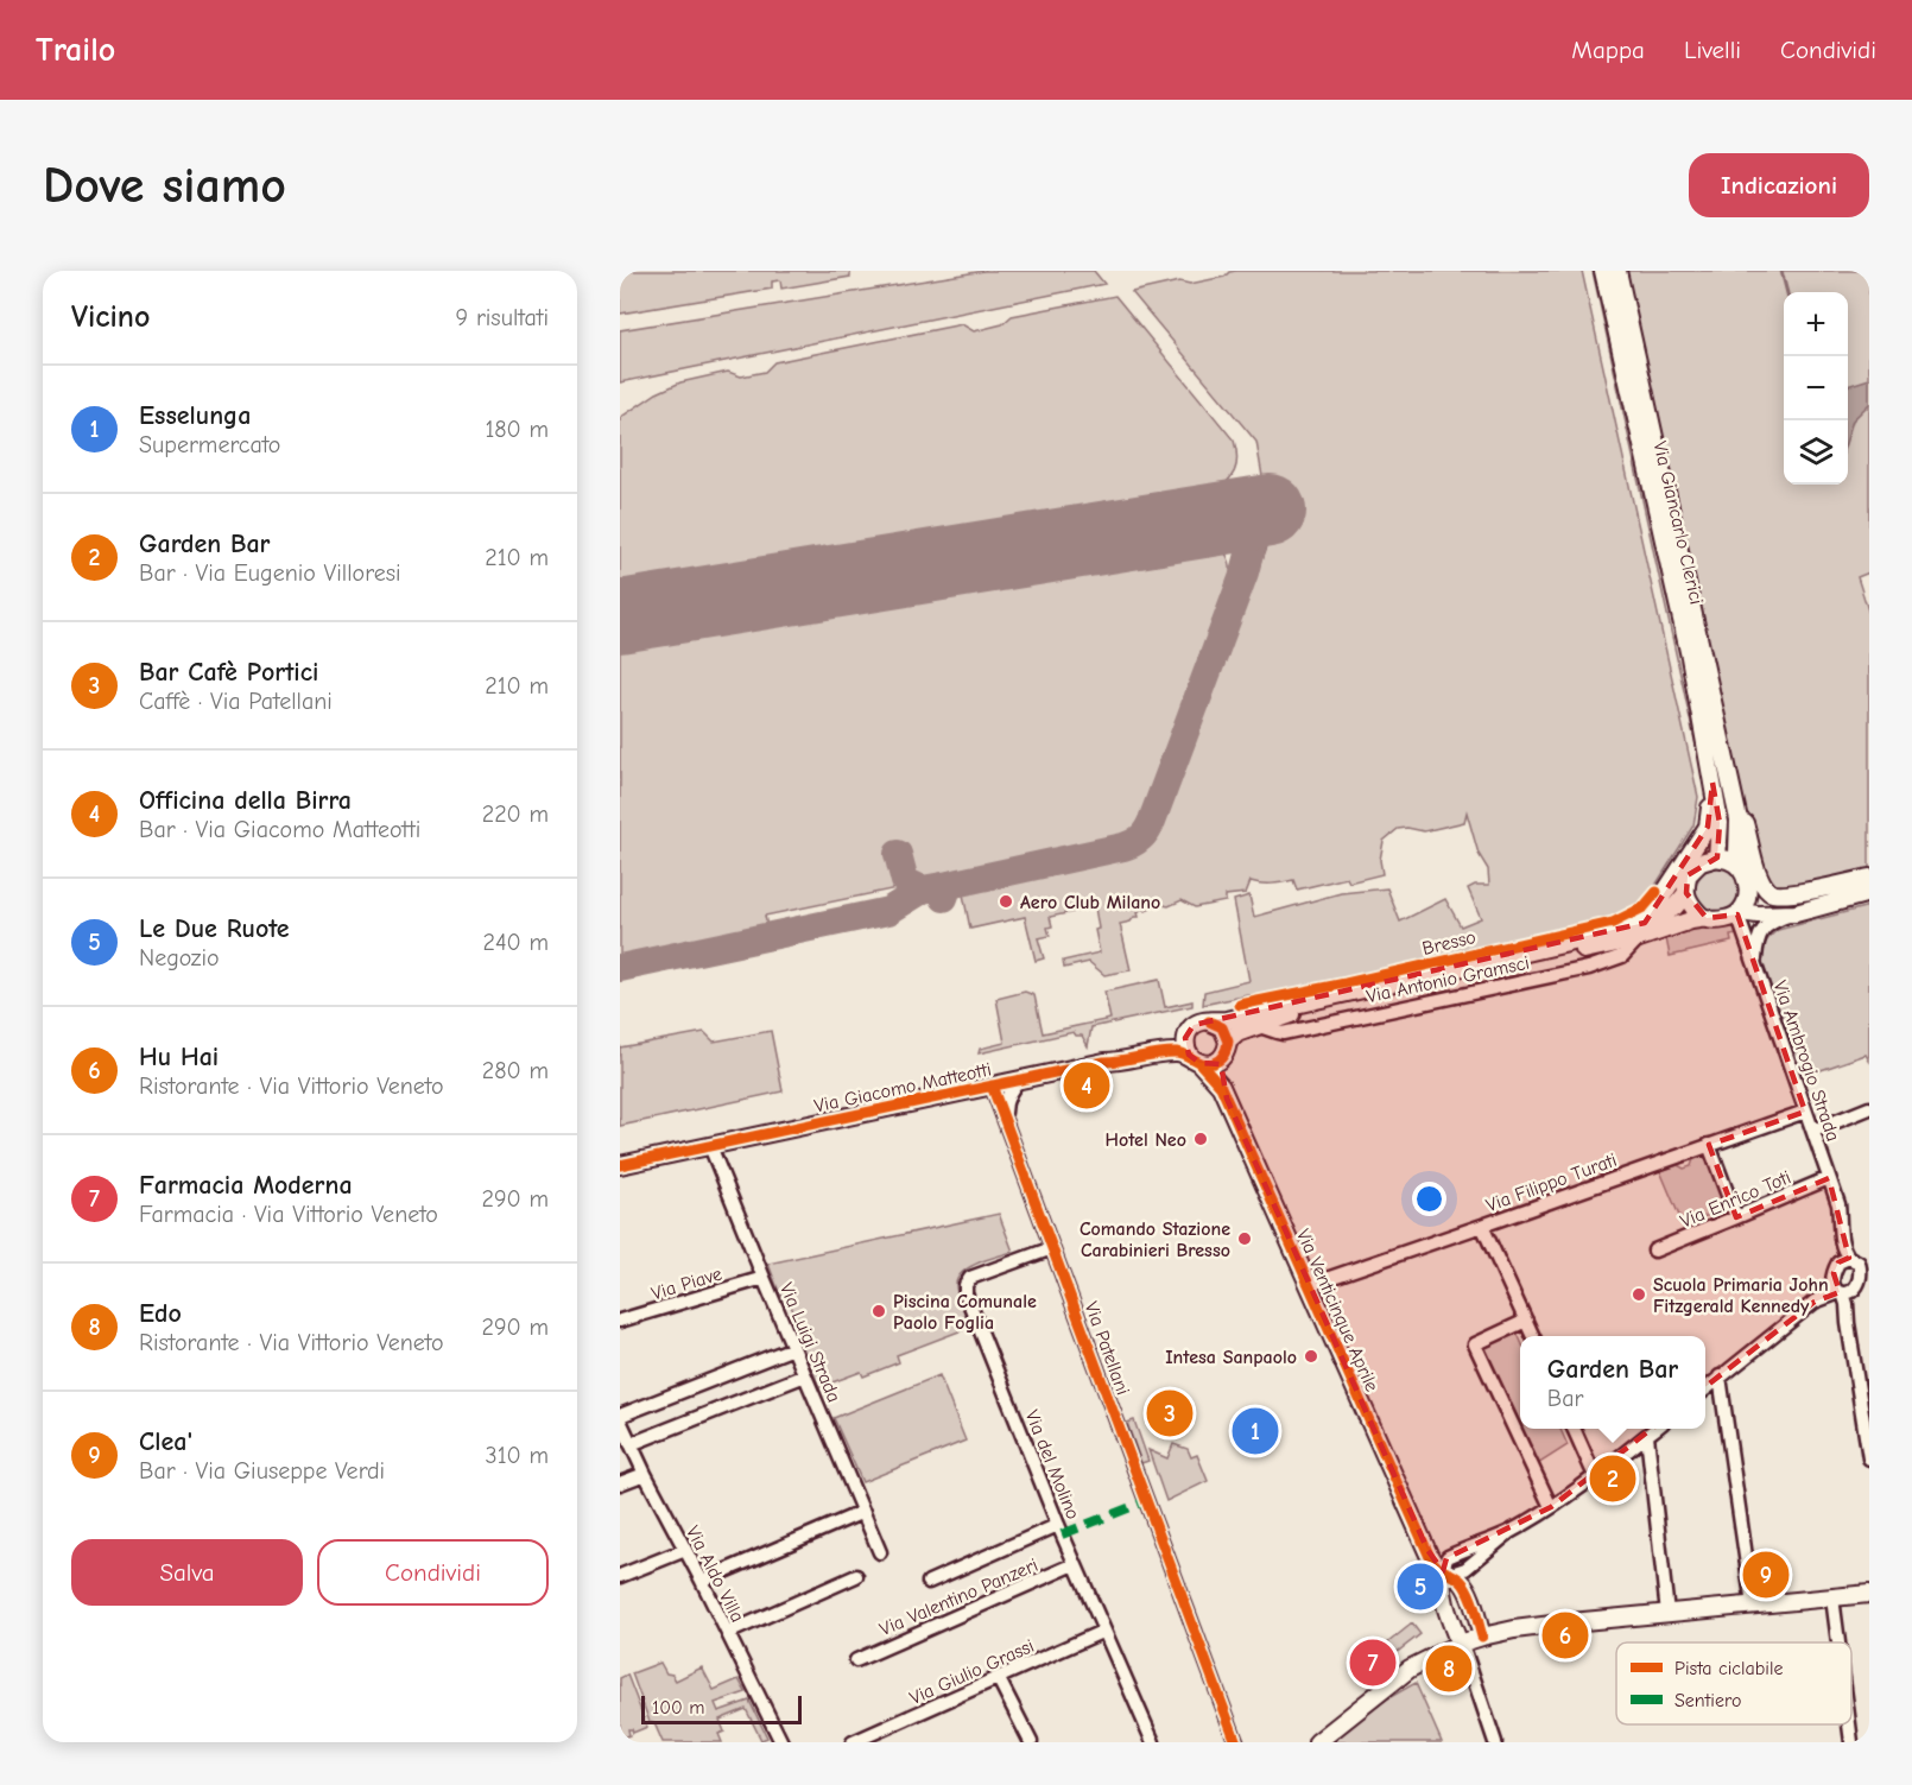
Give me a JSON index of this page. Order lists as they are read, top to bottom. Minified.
{"streets":{"street":["Via Giancarlo Clerici","Via Antonio Gramsci","Via Ambrogio Strada","Via Giacomo Matteotti","Via Filippo Turati","Via Enrico Toti","Via Piave","Via Venticinque Aprile","Via Luigi Strada","Via Patellani","Via del Molino","Via Aldo Villa","Via Valentino Panzeri","Via Giulio Grassi"],"cycle path":["Bresso"]},"crossings":[["Via Giancarlo Clerici","Via Antonio Gramsci"],["Via Giancarlo Clerici","Via Ambrogio Strada"],["Via Antonio Gramsci","Via Ambrogio Strada"],["Via Antonio Gramsci","Via Giacomo Matteotti"],["Via Antonio Gramsci","Via Venticinque Aprile"],["Via Ambrogio Strada","Via Filippo Turati"],["Via Ambrogio Strada","Via Enrico Toti"],["Via Giacomo Matteotti","Via Venticinque Aprile"],["Via Giacomo Matteotti","Via Luigi Strada"],["Via Giacomo Matteotti","Via Patellani"],["Via Filippo Turati","Via Venticinque Aprile"],["Via Piave","Via Luigi Strada"],["Via Patellani","Via del Molino"],["Via del Molino","Via Valentino Panzeri"],["Via del Molino","Via Giulio Grassi"]],"places":["Aero Club Milano","Hotel Neo","Comando Stazione Carabinieri Bresso","Scuola Primaria John Fitzgerald Kennedy","Piscina Comunale Paolo Foglia","Intesa Sanpaolo"],"legend":["Pista ciclabile","Sentiero"],"scale_bar":"100 m","page":{"header":"Trailo","nav":["Mappa","Livelli","Condividi"],"buttons":["Indicazioni",["Salva","Condividi"]],"title":"Dove siamo","heading":["Vicino","9 risultati"],"map_buttons":["+","−"],"list":[{"mark":"1","name":"Esselunga","note":"Supermercato","value":"180 m"},{"mark":"2","name":"Garden Bar","note":"Bar · Via Eugenio Villoresi","value":"210 m"},{"mark":"3","name":"Bar Cafè Portici","note":"Caffè · Via Patellani","value":"210 m"},{"mark":"4","name":"Officina della Birra","note":"Bar · Via Giacomo Matteotti","value":"220 m"},{"mark":"5","name":"Le Due Ruote","note":"Negozio","value":"240 m"},{"mark":"6","name":"Hu Hai","note":"Ristorante · Via Vittorio Veneto","value":"280 m"},{"mark":"7","name":"Farmacia Moderna","note":"Farmacia · Via Vittorio Veneto","value":"290 m"},{"mark":"8","name":"Edo","note":"Ristorante · Via Vittorio Veneto","value":"290 m"},{"mark":"9","name":"Clea'","note":"Bar · Via Giuseppe Verdi","value":"310 m"}],"pins":["4","3","1","2","9","5","6","7","8"],"popup":["Garden Bar","Bar"],"scale":"100 m"}}
